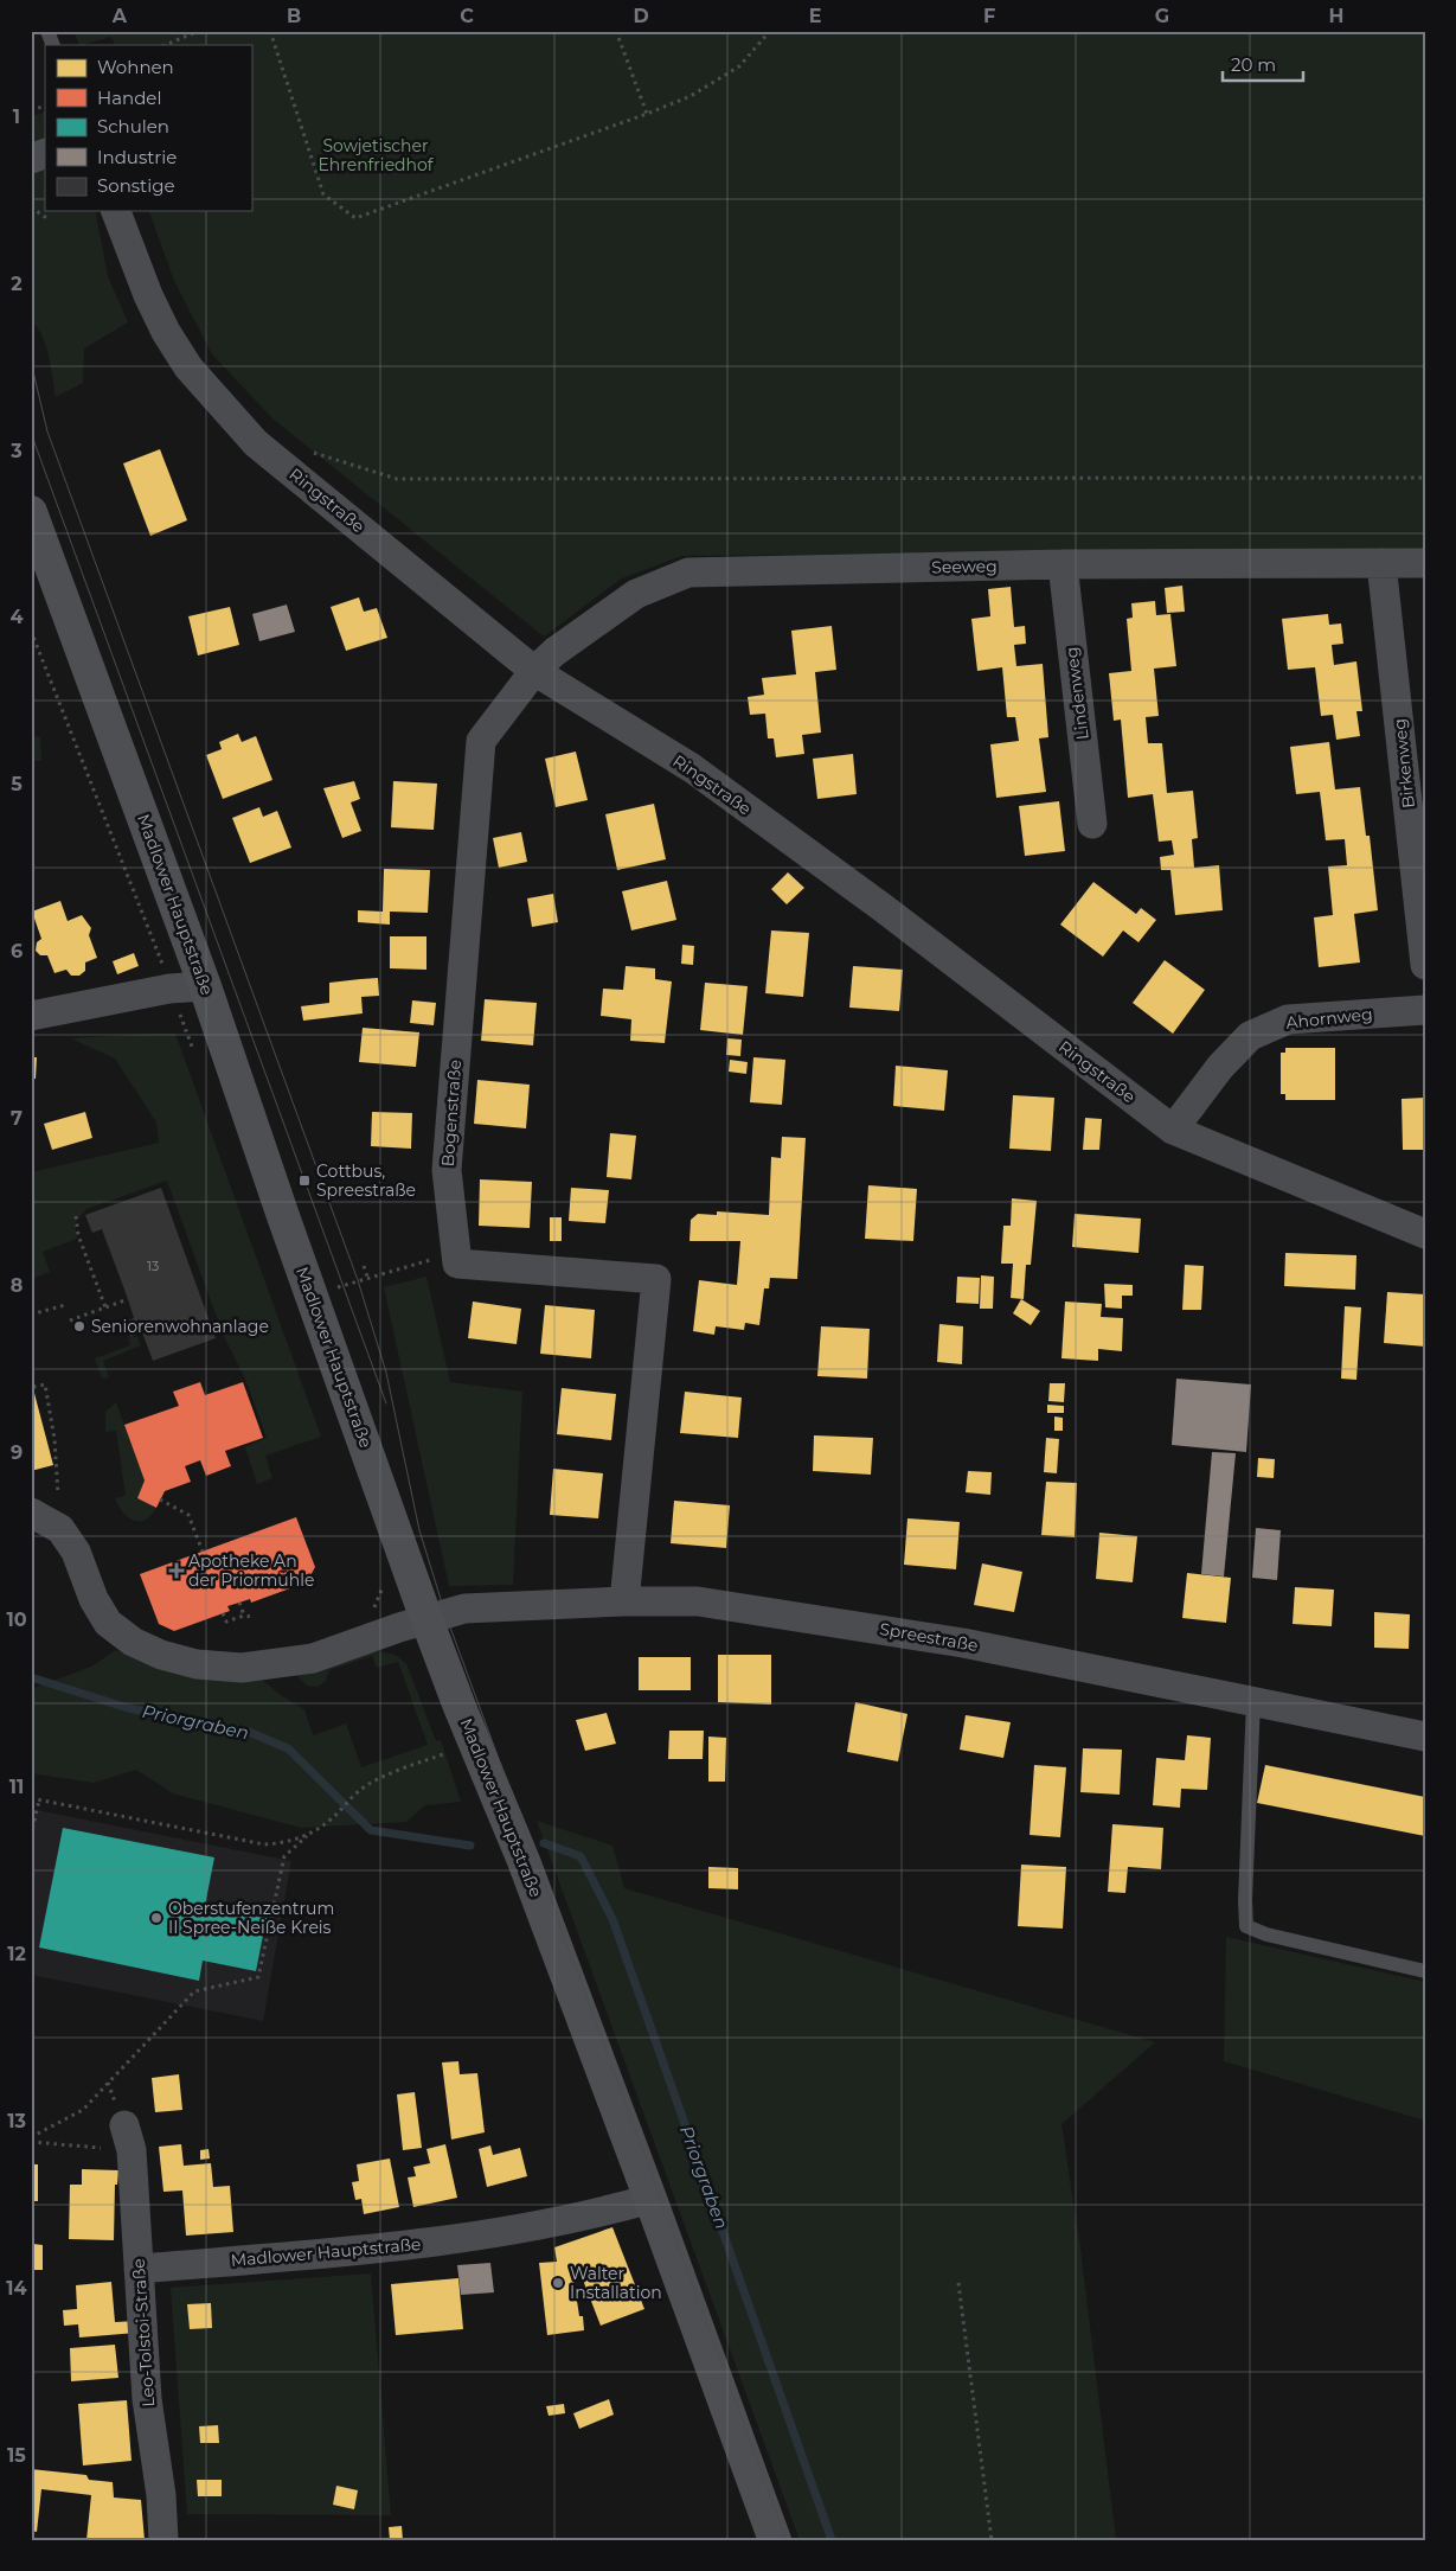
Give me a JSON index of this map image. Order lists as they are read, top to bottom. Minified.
{"streets":{"main road":["Madlower Hauptstraße"],"street":["Ringstraße","Seeweg","Lindenweg","Birkenweg","Ahornweg","Bogenstraße","Spreestraße","Leo-Tolstoi-Straße"]},"crossings":[["Ringstraße","Seeweg"],["Ringstraße","Ahornweg"],["Ringstraße","Bogenstraße"],["Seeweg","Lindenweg"],["Seeweg","Birkenweg"],["Seeweg","Bogenstraße"],["Madlower Hauptstraße","Spreestraße"],["Madlower Hauptstraße","Leo-Tolstoi-Straße"]],"water":["Priorgraben"],"parks":["Sowjetischer Ehrenfriedhof"],"places":{"transit":["Cottbus, Spreestraße"],"other":["Seniorenwohnanlage","Oberstufenzentrum II Spree-Neiße Kreis","Walter Installation"],"health":["Apotheke An der Priormühle"]},"house_numbers":["13"],"legend":["Wohnen","Handel","Schulen","Industrie","Sonstige"],"scale_bar":"20 m","grid":{"columns":["A","B","C","D","E","F","G","H"],"rows":["1","2","3","4","5","6","7","8","9","10","11","12","13","14","15"]}}
